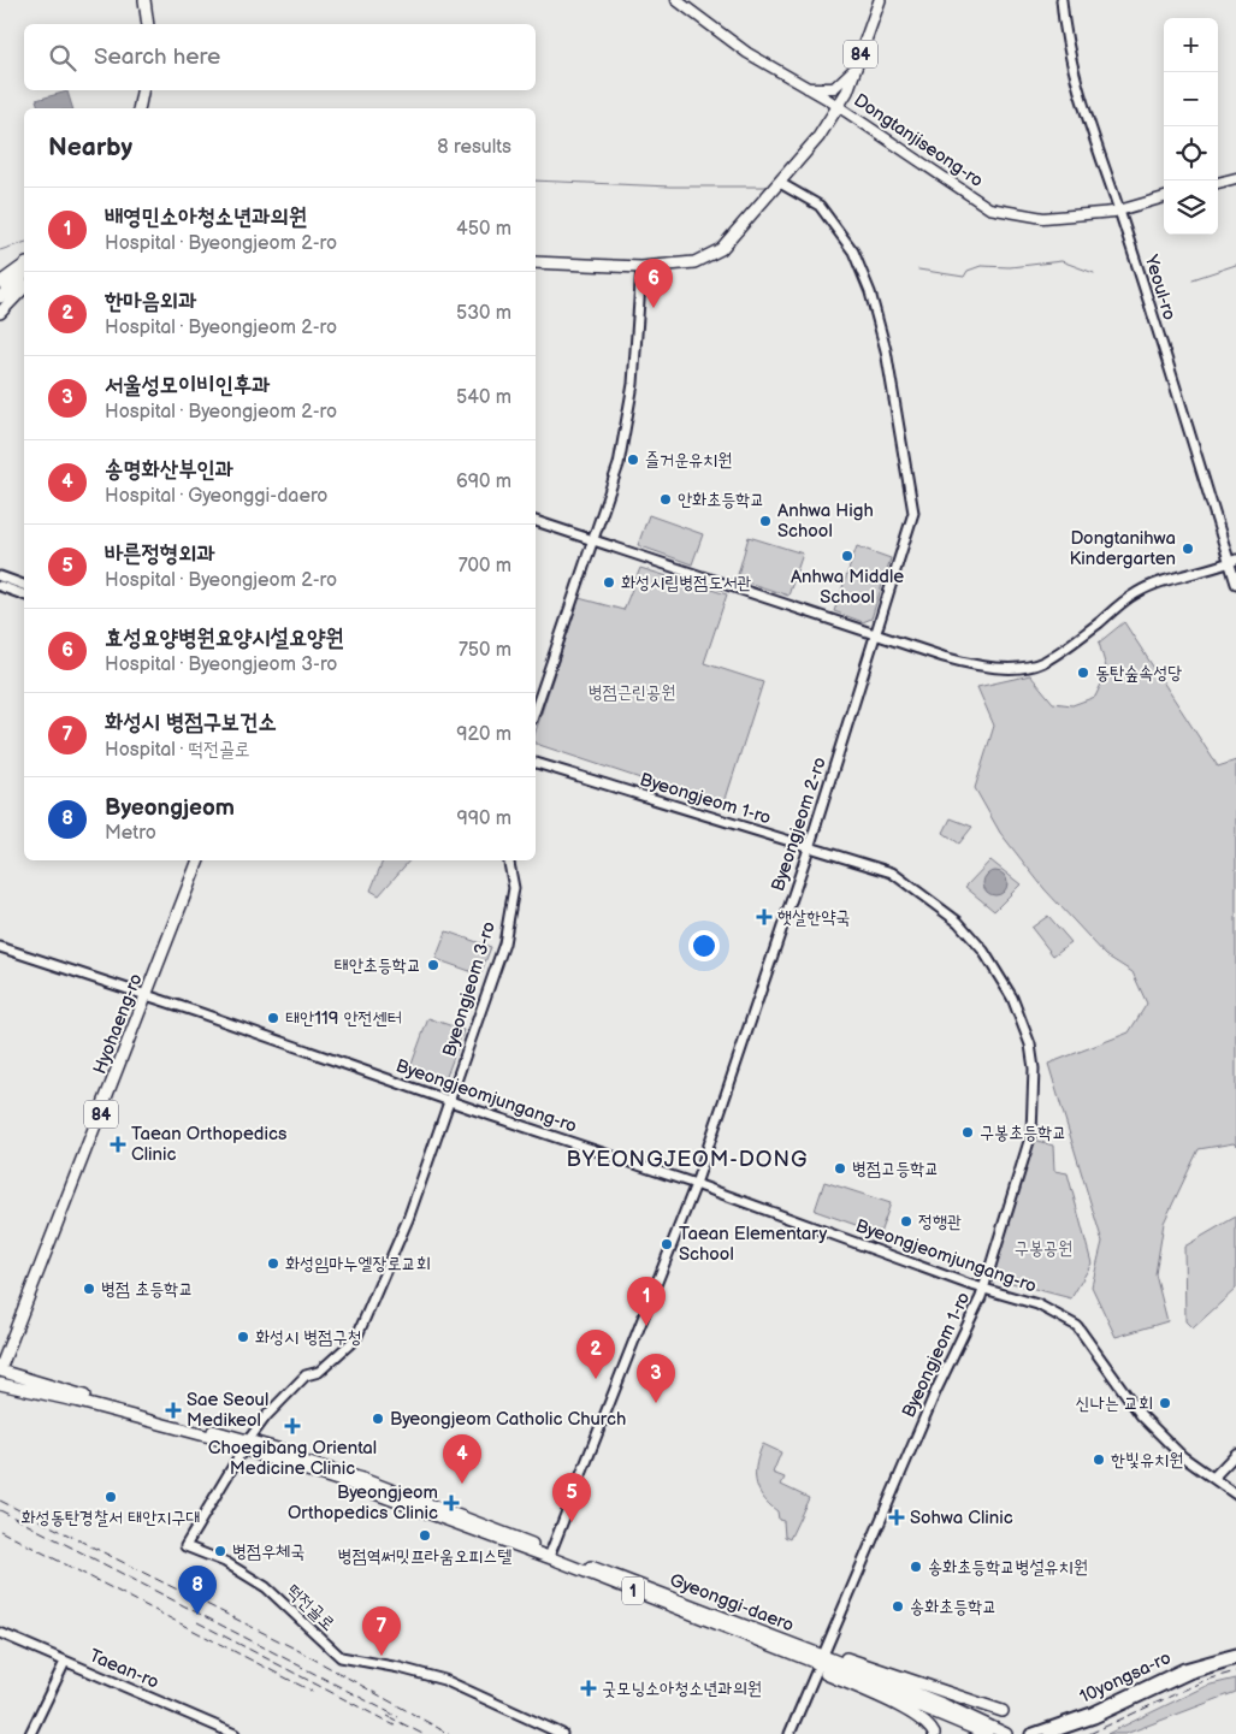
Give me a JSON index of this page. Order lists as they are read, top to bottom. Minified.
{"streets":{"main road":["84","Dongtanjiseong-ro","Hyohaeng-ro","1","Gyeonggi-daero"],"street":["Yeoul-ro","Byeongjeom 1-ro","Byeongjeom 2-ro","Byeongjeom 3-ro","Byeongjeomjungang-ro","Taean-ro","10yongsa-ro"]},"crossings":[["84","Dongtanjiseong-ro"],["84","Byeongjeom 2-ro"],["Dongtanjiseong-ro","Yeoul-ro"],["Byeongjeom 1-ro","Byeongjeom 2-ro"],["Byeongjeom 1-ro","Byeongjeomjungang-ro"],["Byeongjeom 1-ro","Gyeonggi-daero"],["Byeongjeom 2-ro","Byeongjeomjungang-ro"],["Byeongjeom 2-ro","Gyeonggi-daero"],["Byeongjeom 3-ro","Byeongjeomjungang-ro"],["Hyohaeng-ro","Byeongjeomjungang-ro"]],"districts":["BYEONGJEOM-DONG"],"parks":["병점근린공원","구봉공원"],"places":{"other":["즐거운유치원","안화초등학교","Anhwa High School","Dongtanihwa Kindergarten","Anhwa Middle School","화성시립병점도서관","동탄숲속성당","태안초등학교","태안119 안전센터","구봉초등학교","병점고등학교","정행관","Taean Elementary School","화성임마누엘장로교회","병점 초등학교","화성시 병점구청","신나는 교회","Byeongjeom Catholic Church","한빛유치원","화성동탄경찰서 태안지구대","병점역써밋프라움오피스텔","병점우체국","송화초등학교병설유치원","송화초등학교"],"health":["햇살한약국","Taean Orthopedics Clinic","Sae Seoul Medikeol","Choegibang Oriental Medicine Clinic","Byeongjeom Orthopedics Clinic","Sohwa Clinic","굿모닝소아청소년과의원"]},"page":{"map_buttons":["+","−"],"search":"Search here","heading":["Nearby","8 results"],"list":[{"mark":"1","name":"배영민소아청소년과의원","note":"Hospital · Byeongjeom 2-ro","value":"450 m"},{"mark":"2","name":"한마음외과","note":"Hospital · Byeongjeom 2-ro","value":"530 m"},{"mark":"3","name":"서울성모이비인후과","note":"Hospital · Byeongjeom 2-ro","value":"540 m"},{"mark":"4","name":"송명화산부인과","note":"Hospital · Gyeonggi-daero","value":"690 m"},{"mark":"5","name":"바른정형외과","note":"Hospital · Byeongjeom 2-ro","value":"700 m"},{"mark":"6","name":"효성요양병원요양시설요양원","note":"Hospital · Byeongjeom 3-ro","value":"750 m"},{"mark":"7","name":"화성시 병점구보건소","note":"Hospital · 떡전골로","value":"920 m"},{"mark":"8","name":"Byeongjeom","note":"Metro","value":"990 m"}],"pins":["6","1","2","3","4","5","8","7"]}}
